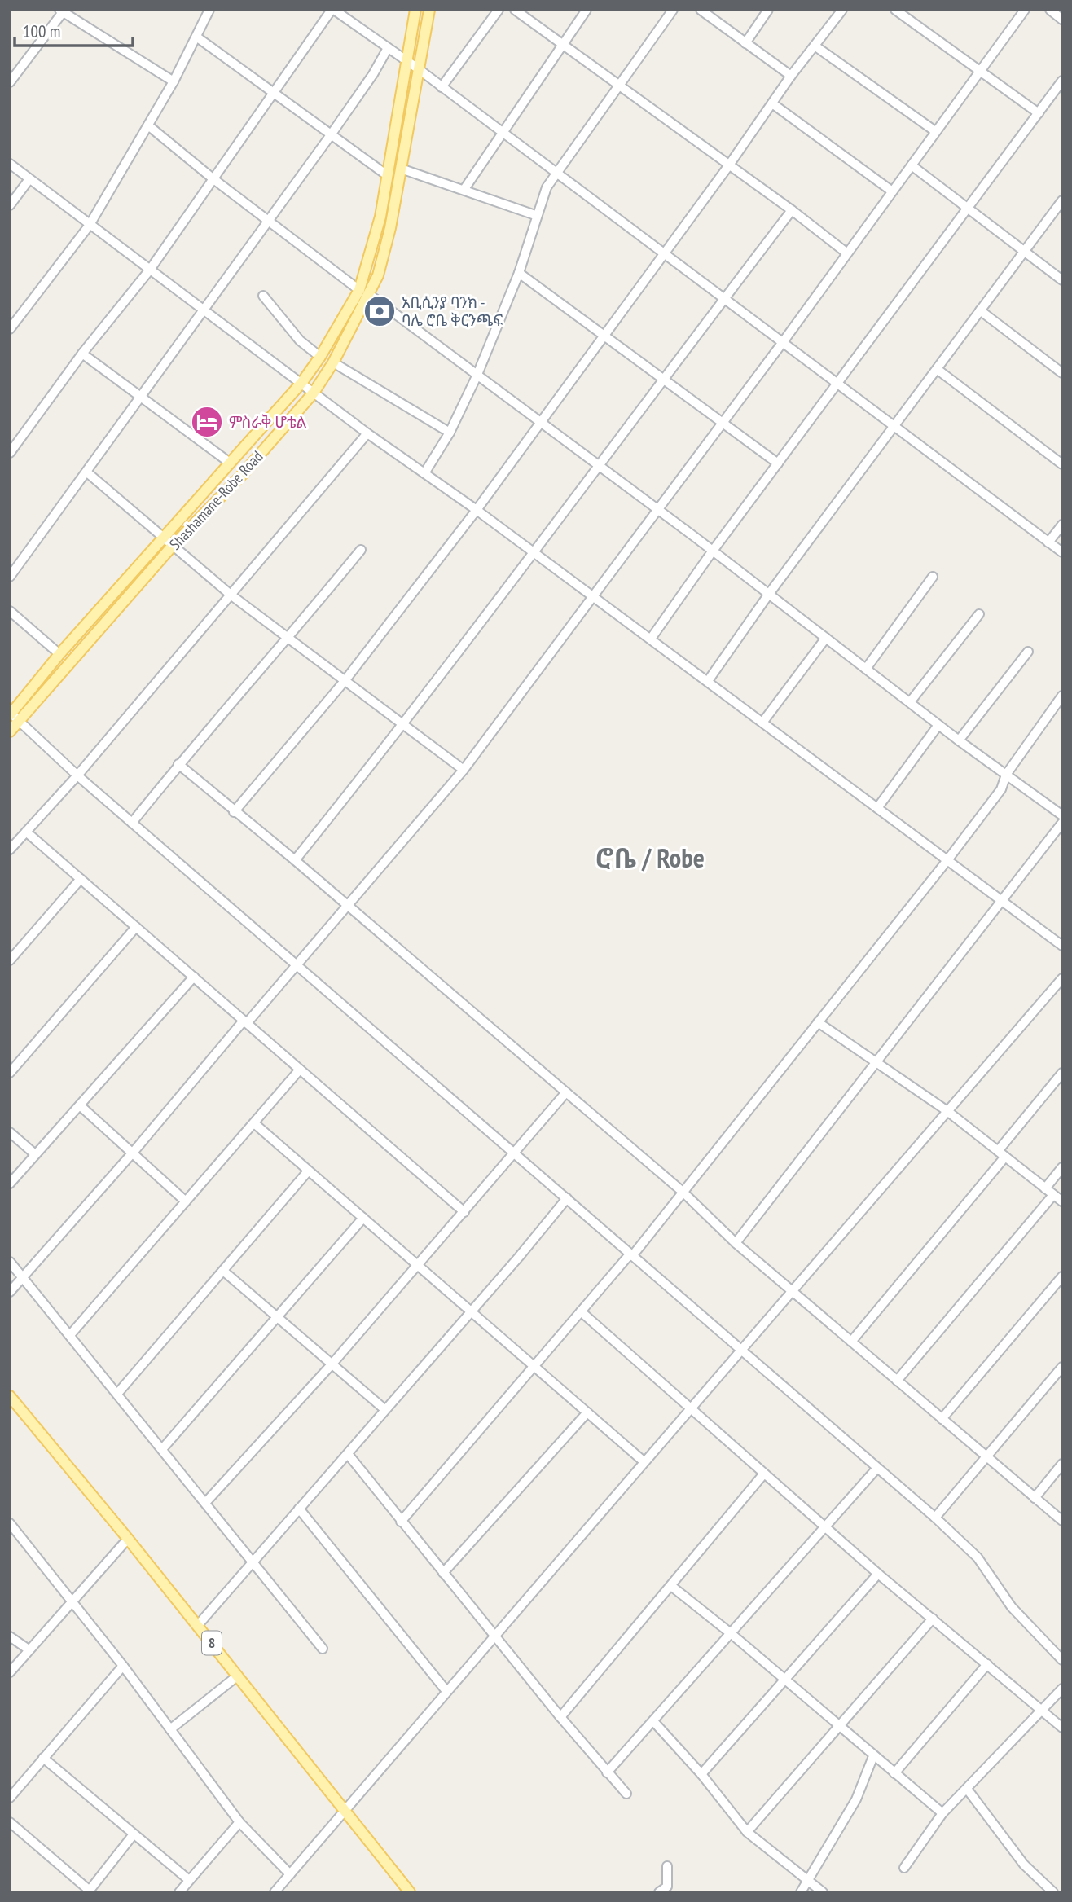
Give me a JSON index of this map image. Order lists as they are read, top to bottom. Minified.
{"streets":{"main road":["Shashamane-Robe Road","8"]},"districts":["ሮቤ / Robe"],"places":{"bank":["አቢሲንያ ባንክ - ባሌ ሮቤ ቅርንጫፍ"],"hotel":["ምስራቅ ሆቴል"]},"scale_bar":"100 m"}
